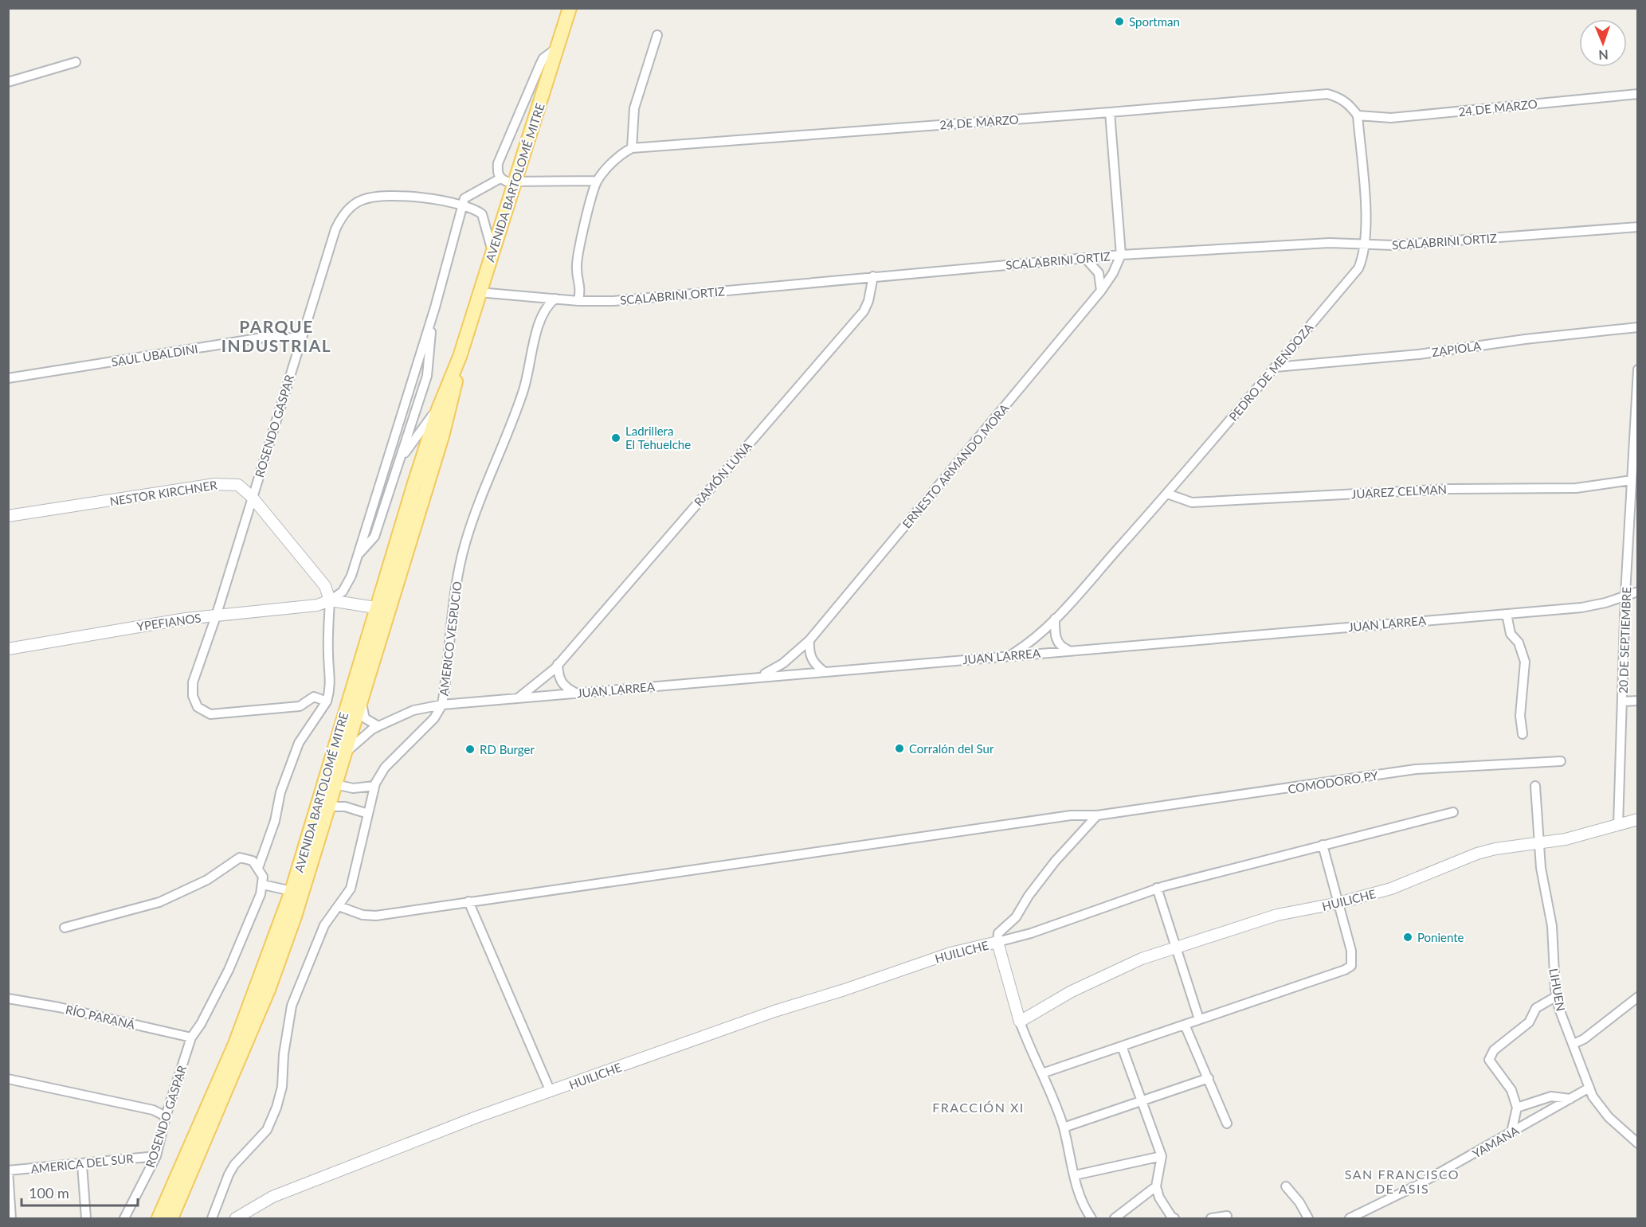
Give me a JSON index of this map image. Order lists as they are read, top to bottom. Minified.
{"streets":{"main road":["AVENIDA BARTOLOMÉ MITRE"],"street":["24 DE MARZO","SCALABRINI ORTIZ","ZAPIOLA","SAUL UBALDINI","PEDRO DE MENDOZA","ROSENDO GASPAR","ERNESTO ARMANDO MORA","RAMÓN LUNA","JUAREZ CELMAN","NESTOR KIRCHNER","YPEFIANOS","JUAN LARREA","AMERICO VESPUCIO","20 DE SEPTIEMBRE","COMODORO PY","HUILICHE","LIHUEN","RÍO PARANÁ","YAMANA","AMERICA DEL SUR"]},"crossings":[["24 DE MARZO","PEDRO DE MENDOZA"],["24 DE MARZO","ERNESTO ARMANDO MORA"],["AVENIDA BARTOLOMÉ MITRE","SCALABRINI ORTIZ"],["AVENIDA BARTOLOMÉ MITRE","ROSENDO GASPAR"],["AVENIDA BARTOLOMÉ MITRE","JUAN LARREA"],["SCALABRINI ORTIZ","PEDRO DE MENDOZA"],["SCALABRINI ORTIZ","ERNESTO ARMANDO MORA"],["SCALABRINI ORTIZ","RAMÓN LUNA"],["SCALABRINI ORTIZ","AMERICO VESPUCIO"],["ZAPIOLA","PEDRO DE MENDOZA"],["SAUL UBALDINI","ROSENDO GASPAR"],["PEDRO DE MENDOZA","JUAREZ CELMAN"],["PEDRO DE MENDOZA","JUAN LARREA"],["ROSENDO GASPAR","NESTOR KIRCHNER"],["ROSENDO GASPAR","YPEFIANOS"],["ROSENDO GASPAR","RÍO PARANÁ"],["ROSENDO GASPAR","AMERICA DEL SUR"],["ERNESTO ARMANDO MORA","JUAN LARREA"],["RAMÓN LUNA","JUAN LARREA"],["JUAREZ CELMAN","20 DE SEPTIEMBRE"],["NESTOR KIRCHNER","YPEFIANOS"],["JUAN LARREA","AMERICO VESPUCIO"],["JUAN LARREA","20 DE SEPTIEMBRE"],["AMERICO VESPUCIO","COMODORO PY"],["20 DE SEPTIEMBRE","HUILICHE"],["HUILICHE","LIHUEN"],["LIHUEN","YAMANA"]],"districts":["PARQUE INDUSTRIAL","FRACCIÓN XI","SAN FRANCISCO DE ASIS"],"places":["Sportman","Ladrillera El Tehuelche","Corralón del Sur","RD Burger","Poniente"],"scale_bar":"100 m","north":"bottom"}
